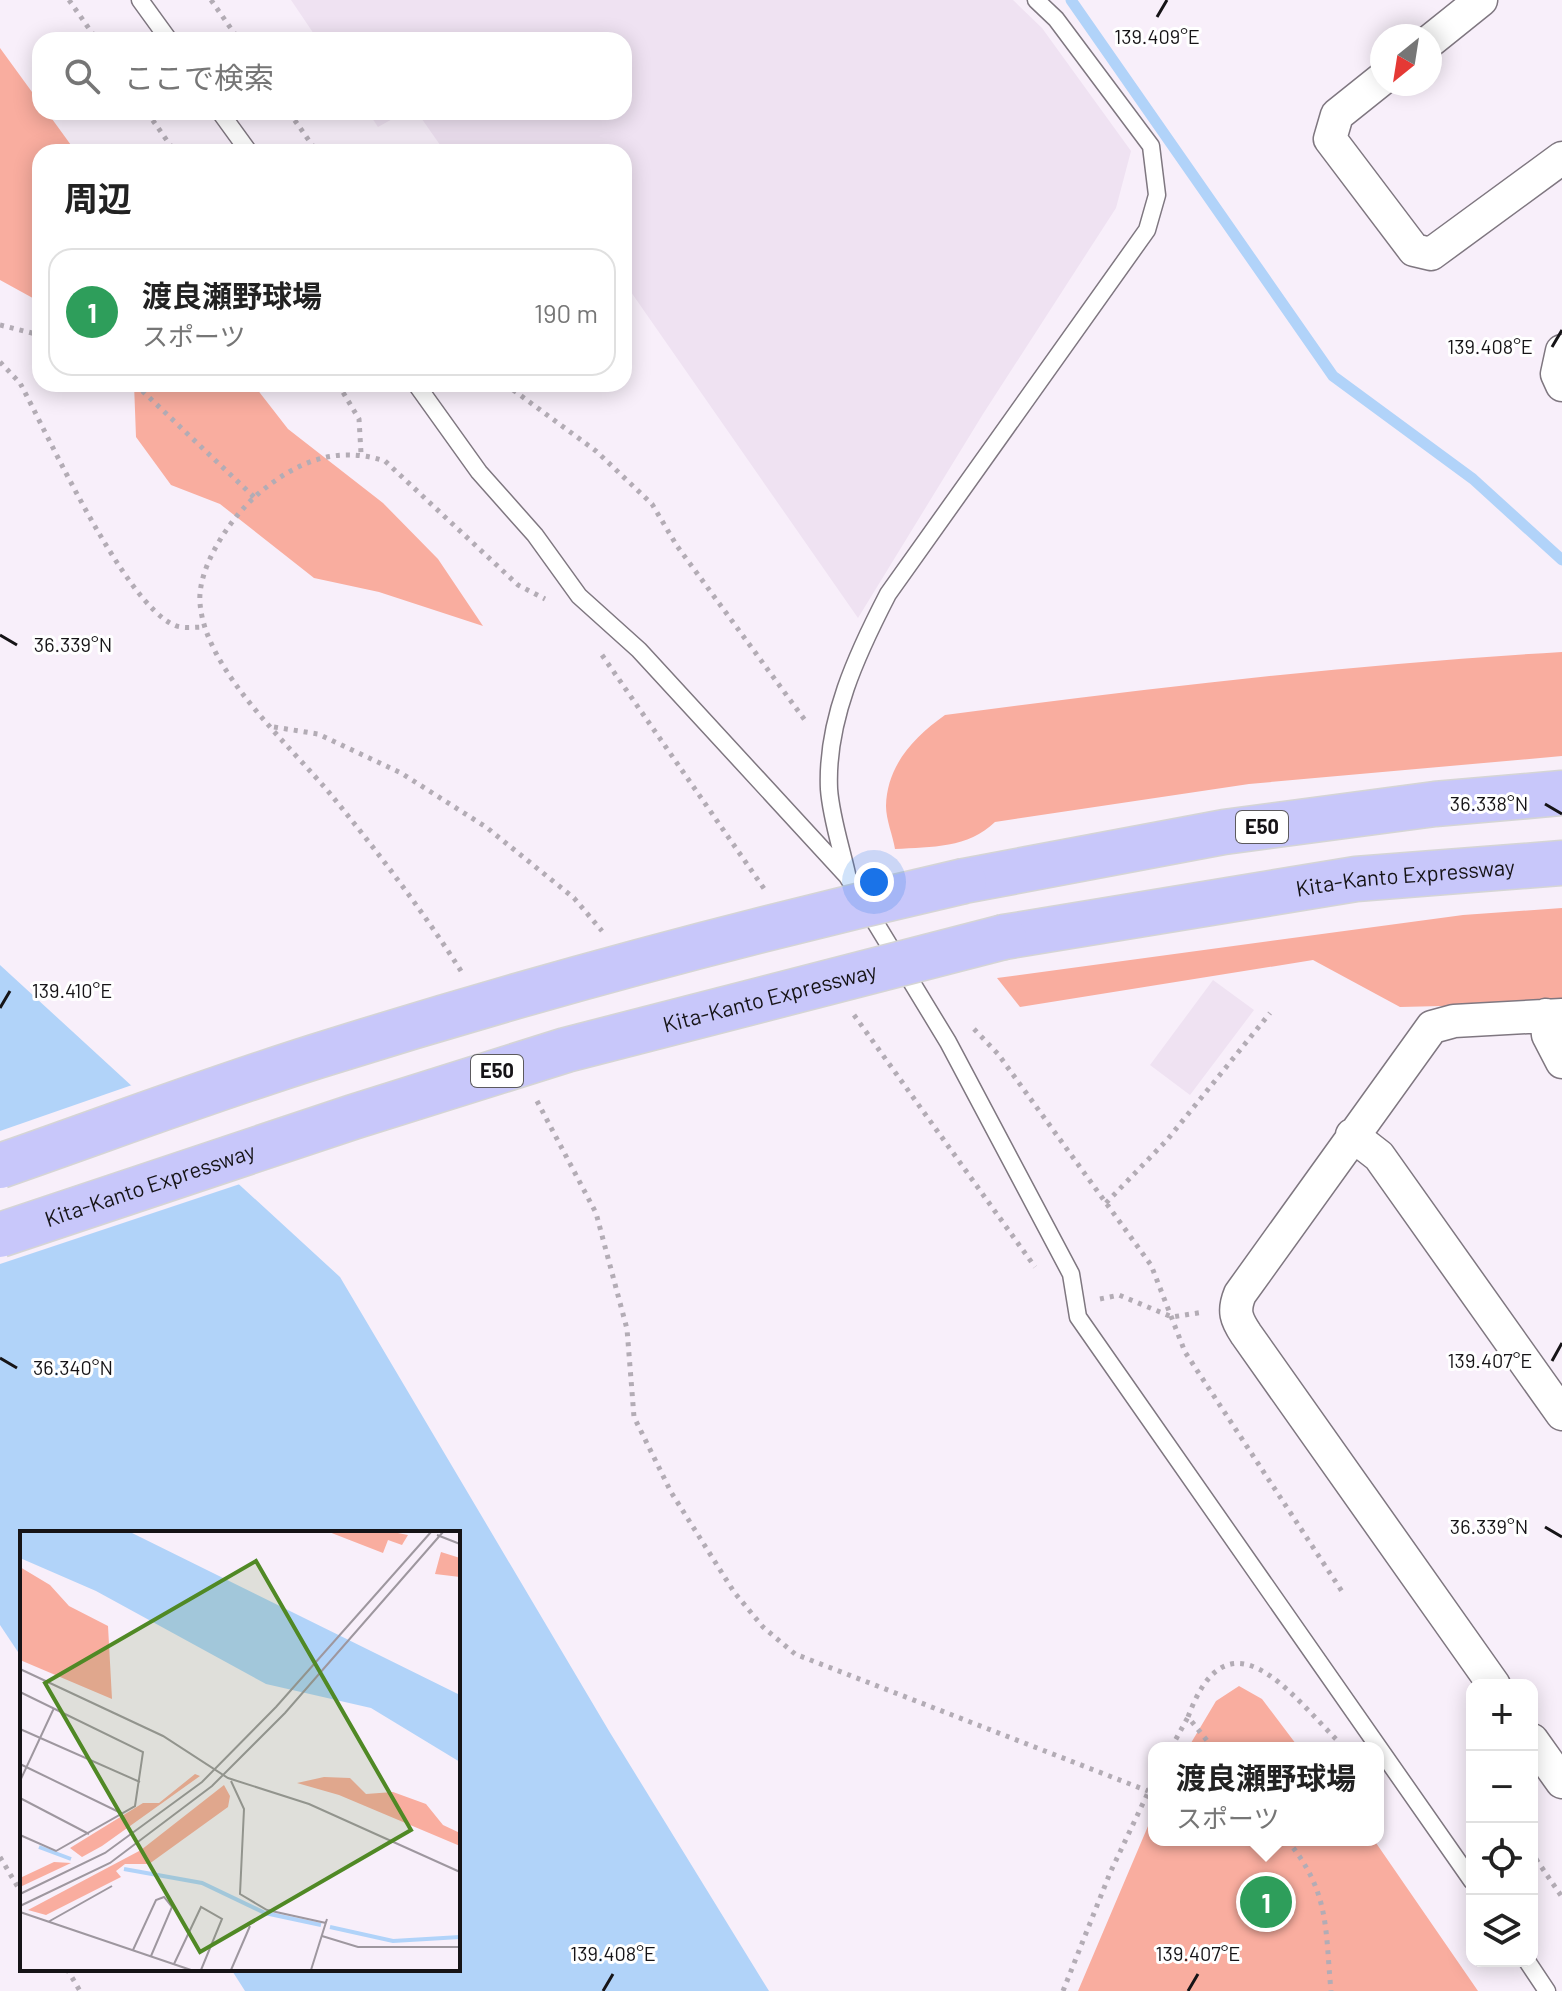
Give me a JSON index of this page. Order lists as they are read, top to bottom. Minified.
{"streets":{"highway":["E50","Kita-Kanto Expressway"]},"north":"bottom left","page":{"search":"ここで検索","heading":"周辺","list":[{"mark":"1","name":"渡良瀬野球場","note":"スポーツ","value":"190 m"}],"map_buttons":["+","−"],"popup":["渡良瀬野球場","スポーツ"],"pins":"1"},"coordinates":["139.409°E","139.408°E","36.339°N","36.338°N","139.410°E","139.407°E","36.340°N"]}
